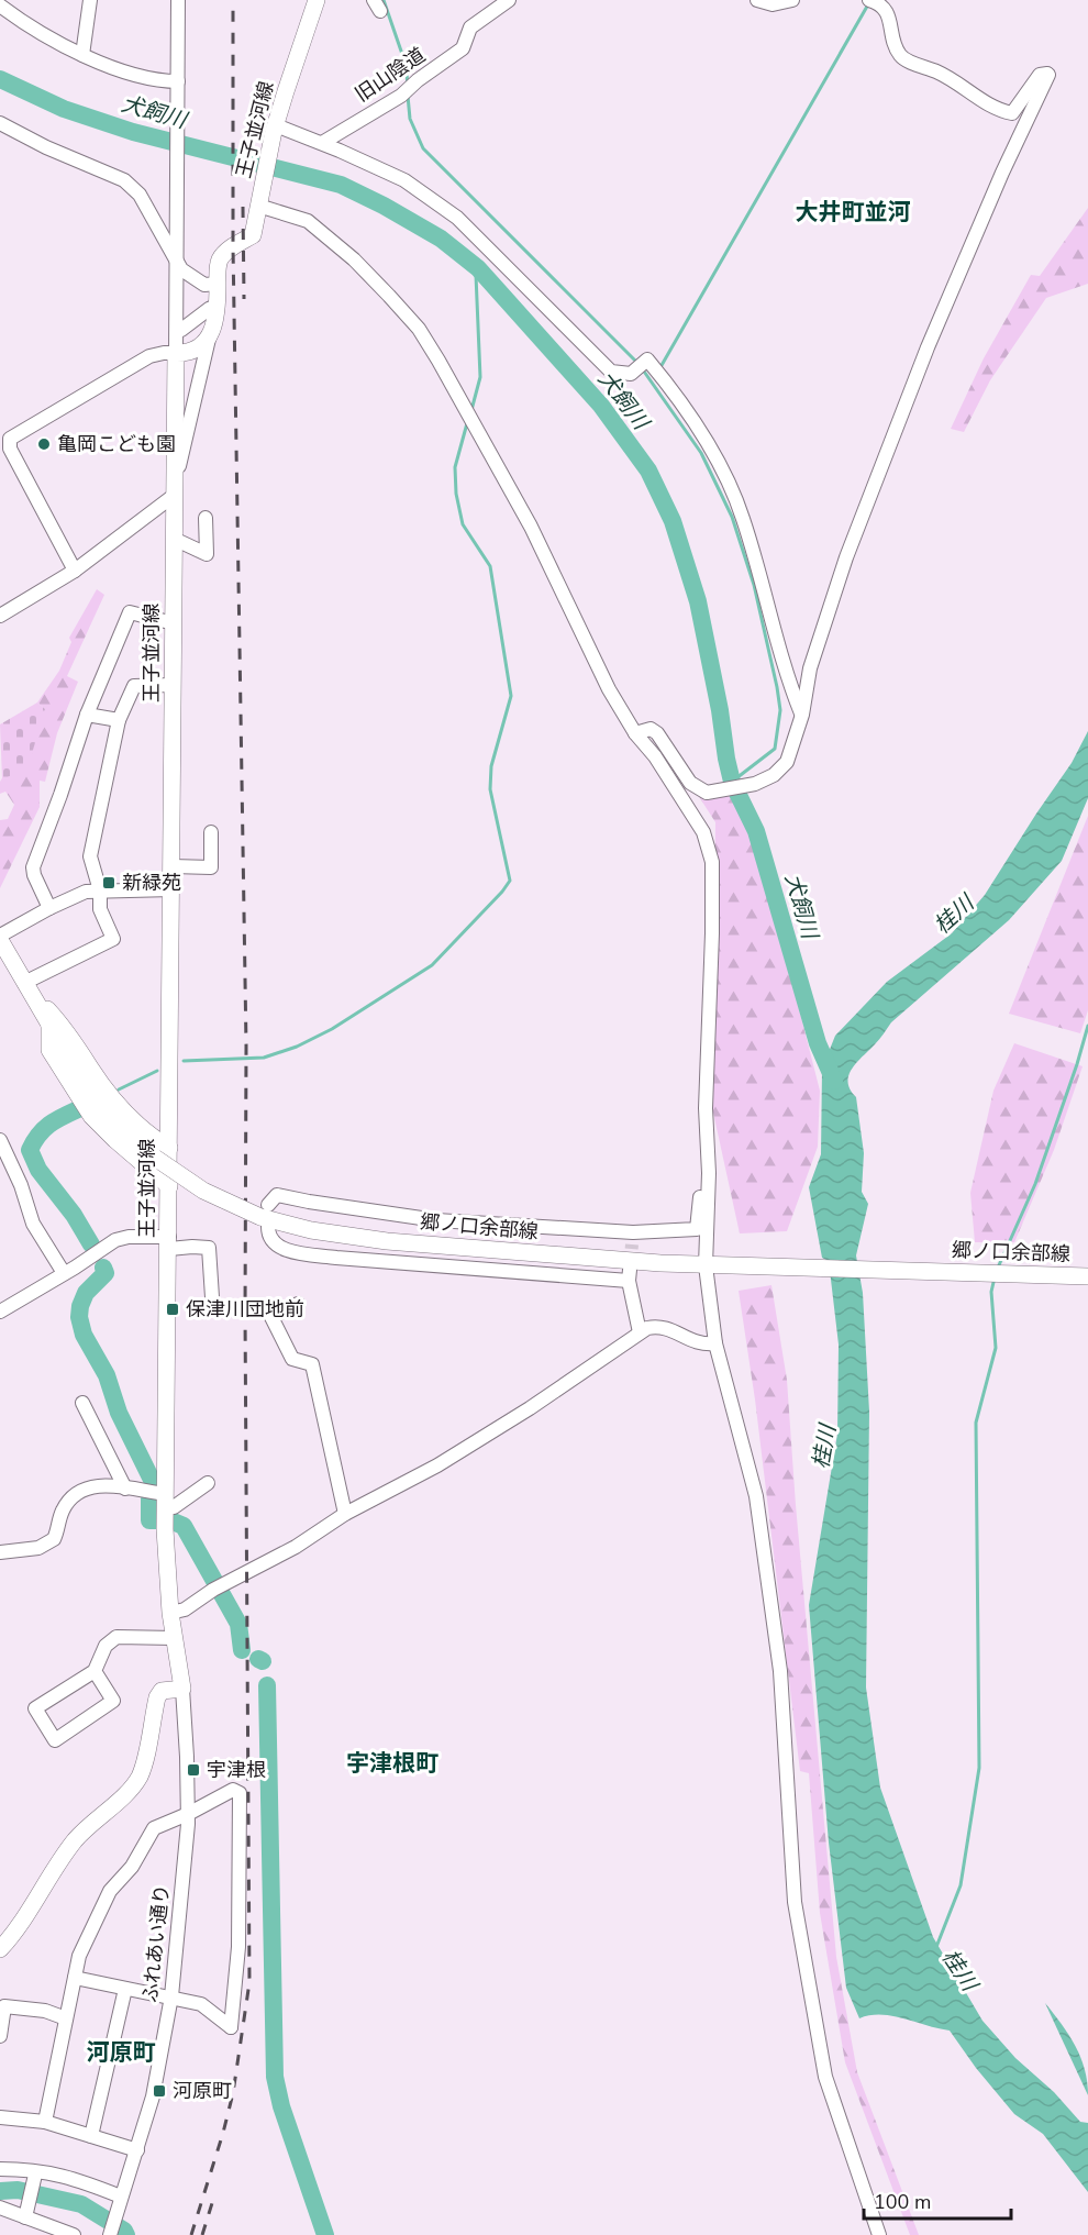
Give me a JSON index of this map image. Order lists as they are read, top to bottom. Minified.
{"streets":{"main road":["王子並河線","郷ノ口余部線"],"street":["旧山陰道","ふれあい通り"]},"crossings":[["王子並河線","郷ノ口余部線"],["王子並河線","ふれあい通り"]],"districts":["大井町並河","宇津根町","河原町"],"water":["犬飼川","桂川"],"places":{"other":["亀岡こども園"],"transit":["新緑苑","保津川団地前","宇津根","河原町"]},"scale_bar":"100 m"}
